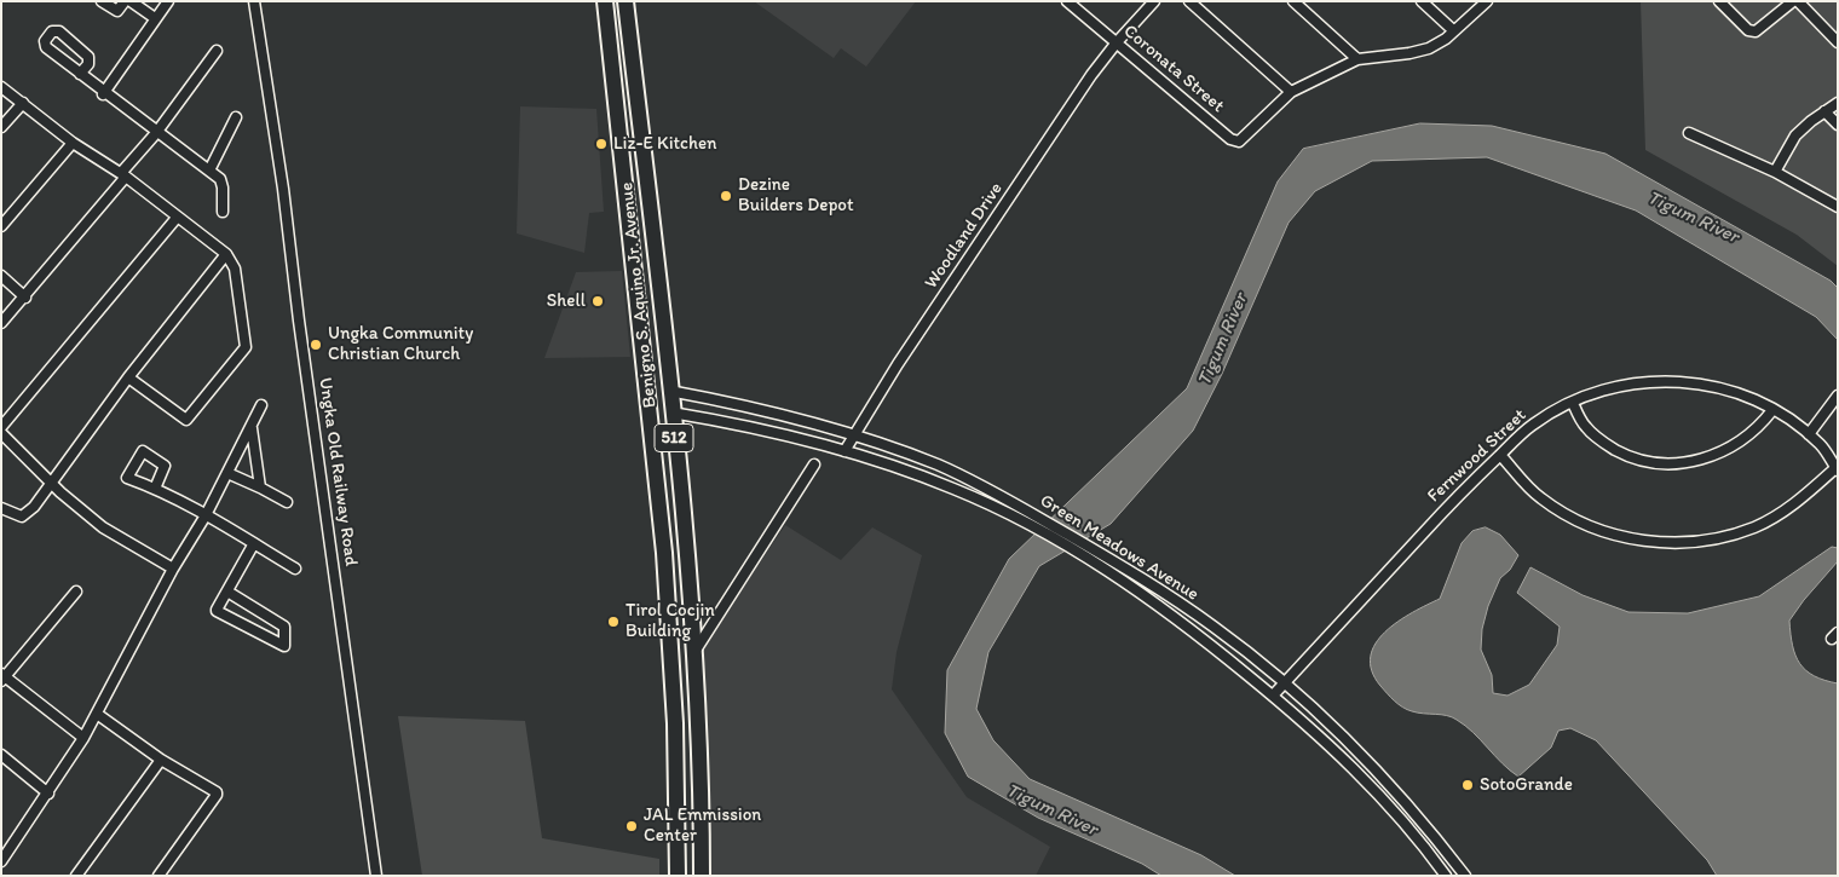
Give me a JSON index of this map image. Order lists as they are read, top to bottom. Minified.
{"streets":{"main road":["Benigno S. Aquino Jr. Avenue","512"],"street":["Coronata Street","Woodland Drive","Fernwood Street","Ungka Old Railway Road","Green Meadows Avenue"]},"crossings":[["Coronata Street","Woodland Drive"],["Woodland Drive","Green Meadows Avenue"],["Benigno S. Aquino Jr. Avenue","Green Meadows Avenue"],["Fernwood Street","Green Meadows Avenue"]],"water":["Tigum River"],"places":["Liz-E Kitchen","Dezine Builders Depot","Shell","Ungka Community Christian Church","Tirol Cocjin Building","SotoGrande","JAL Emmission Center"]}
